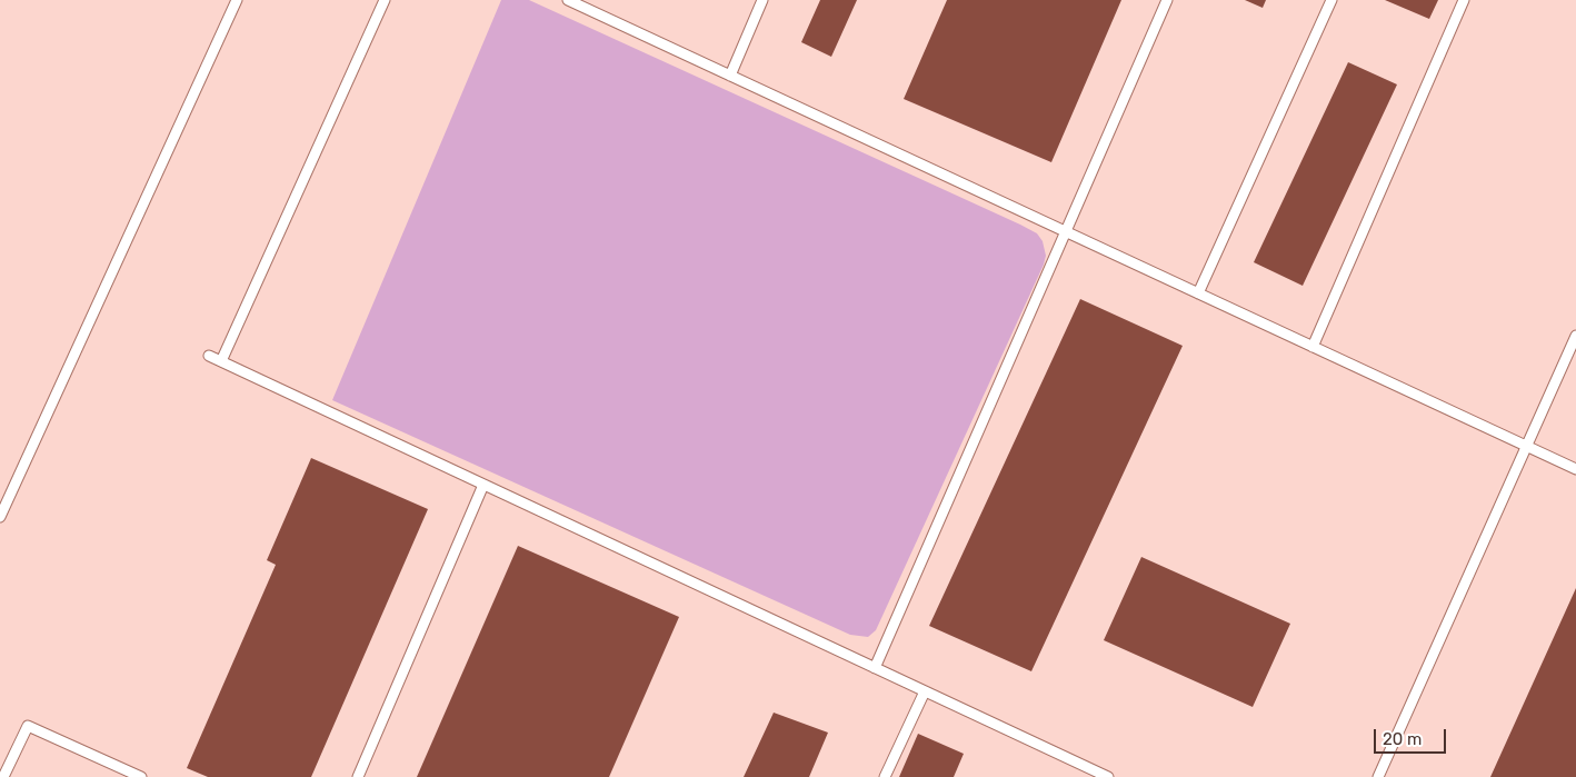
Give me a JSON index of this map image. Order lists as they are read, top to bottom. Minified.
{"scale_bar":"20 m"}
